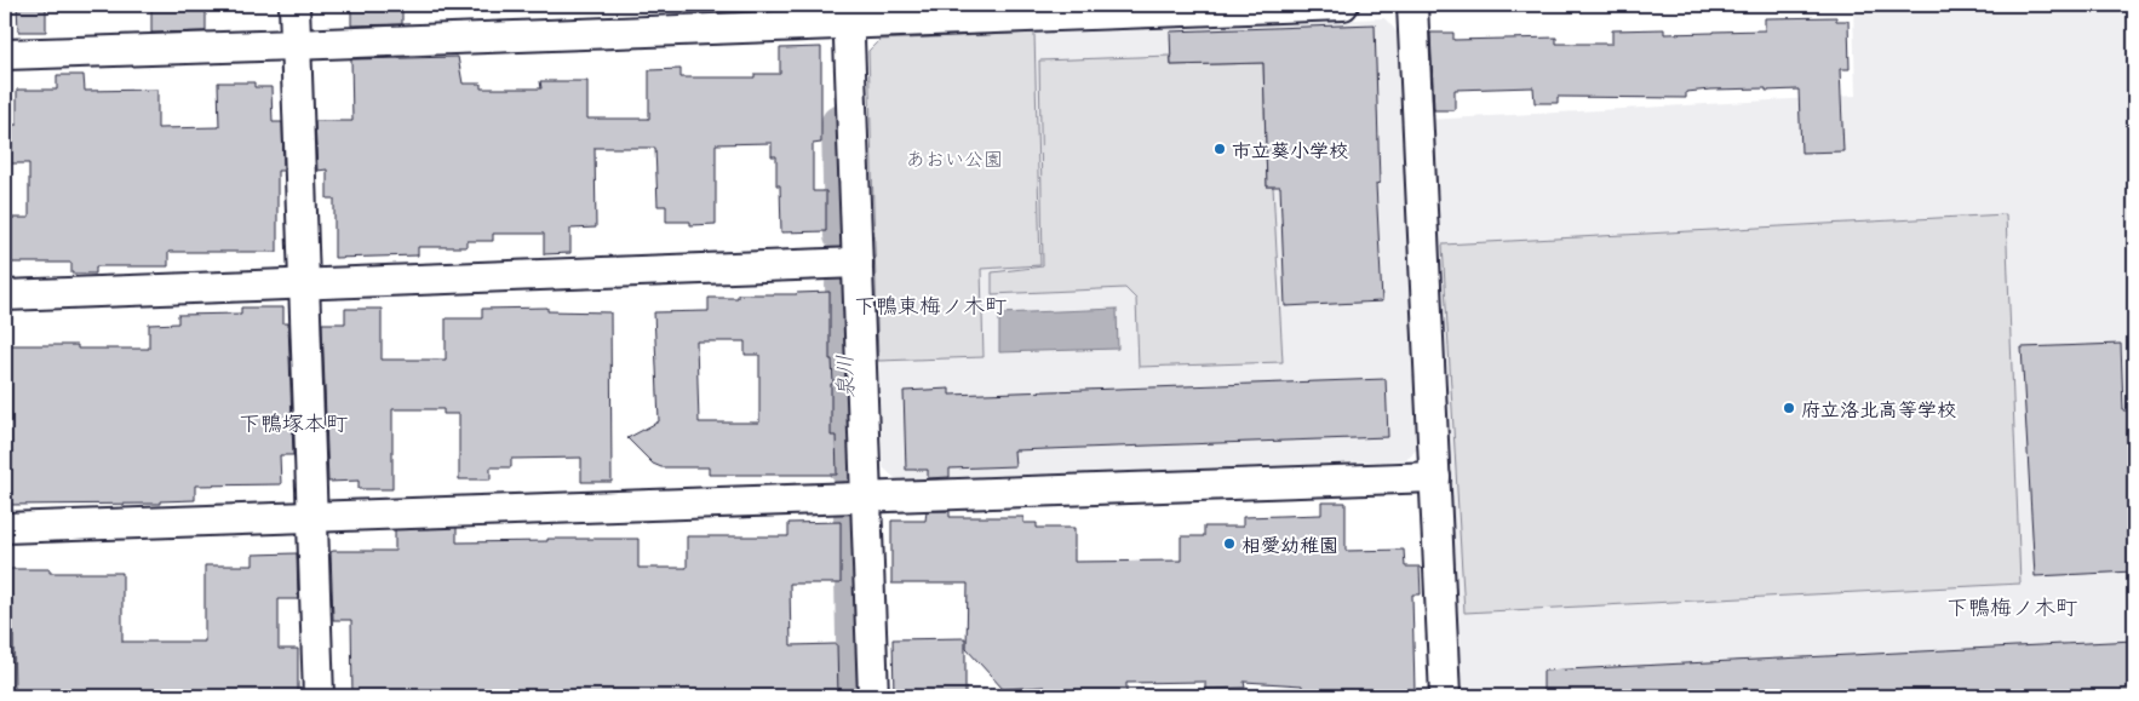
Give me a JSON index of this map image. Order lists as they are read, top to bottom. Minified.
{"districts":["下鴨東梅ノ木町","下鴨塚本町","下鴨梅ノ木町"],"water":["泉川"],"parks":["あおい公園"],"places":["市立葵小学校","府立洛北高等学校","相愛幼稚園"]}
